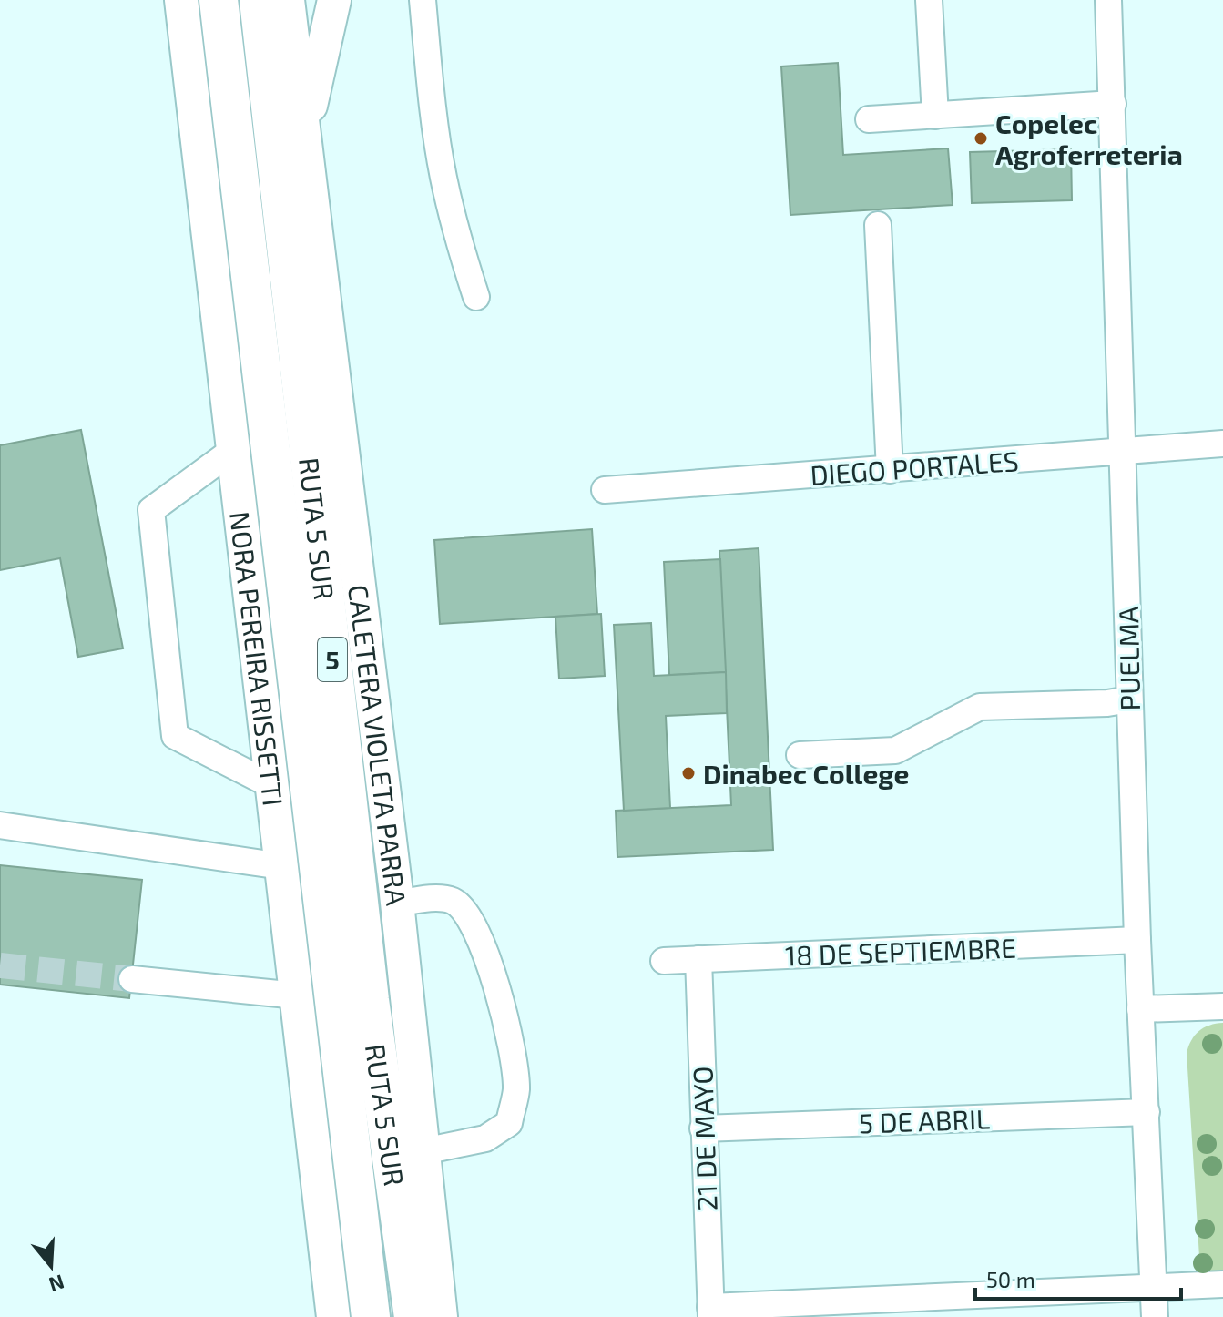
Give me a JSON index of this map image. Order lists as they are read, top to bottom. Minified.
{"streets":{"highway":["RUTA 5 SUR","5"],"main road":["NORA PEREIRA RISSETTI","CALETERA VIOLETA PARRA"],"street":["DIEGO PORTALES","PUELMA","18 DE SEPTIEMBRE","5 DE ABRIL","21 DE MAYO"]},"crossings":[["DIEGO PORTALES","PUELMA"],["PUELMA","18 DE SEPTIEMBRE"],["PUELMA","5 DE ABRIL"],["18 DE SEPTIEMBRE","21 DE MAYO"],["5 DE ABRIL","21 DE MAYO"]],"places":["Copelec Agroferreteria","Dinabec College"],"scale_bar":"50 m","north":"bottom"}
